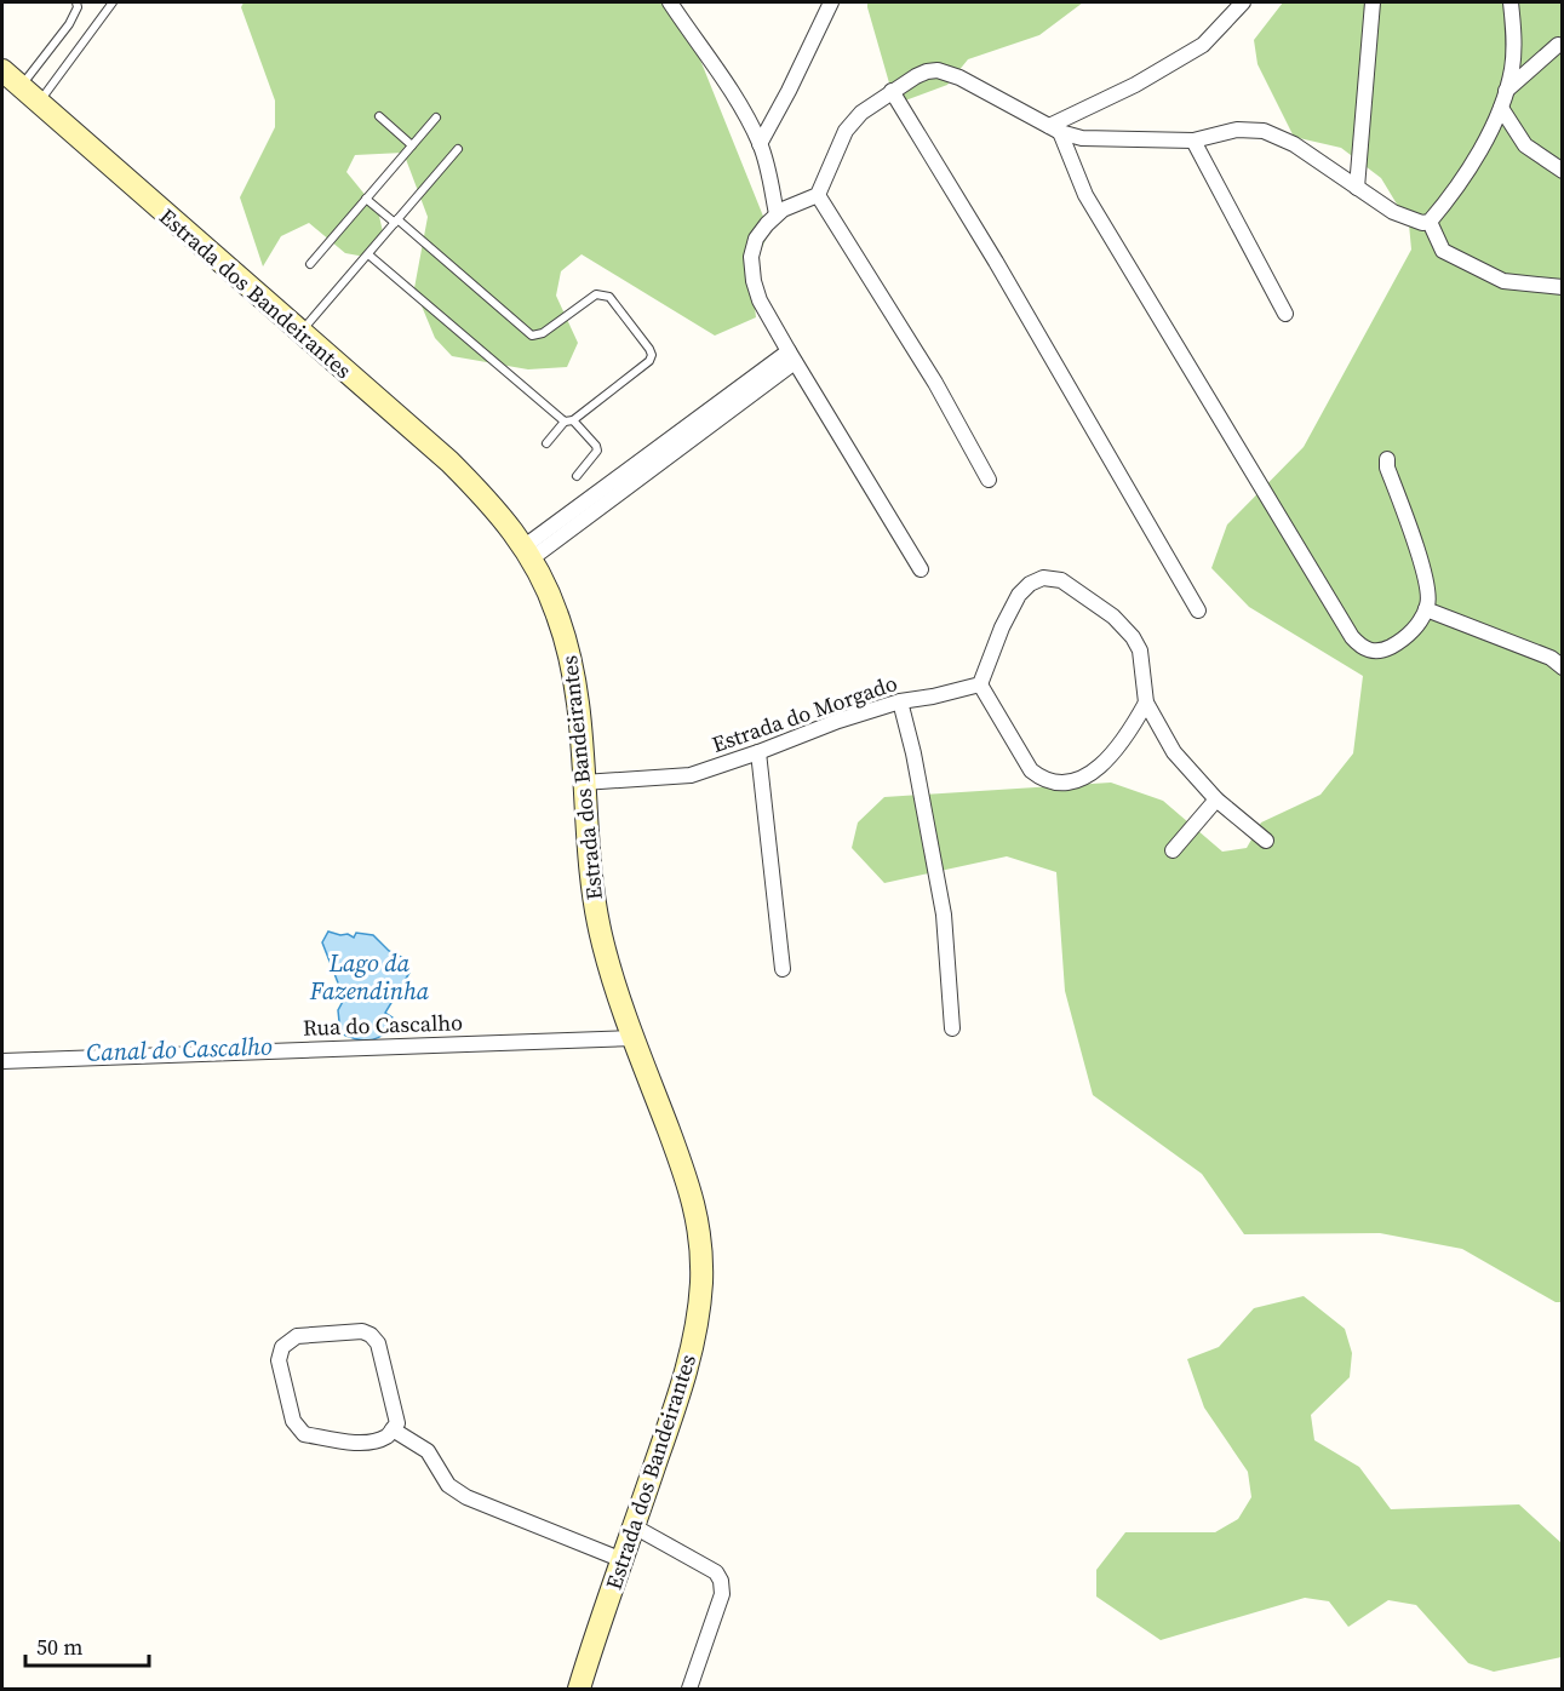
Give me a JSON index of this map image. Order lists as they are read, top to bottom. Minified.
{"streets":{"main road":["Estrada dos Bandeirantes"],"street":["Estrada do Morgado","Rua do Cascalho"]},"crossings":[["Estrada dos Bandeirantes","Estrada do Morgado"],["Estrada dos Bandeirantes","Rua do Cascalho"]],"water":["Lago da Fazendinha","Canal do Cascalho"],"scale_bar":"50 m"}
